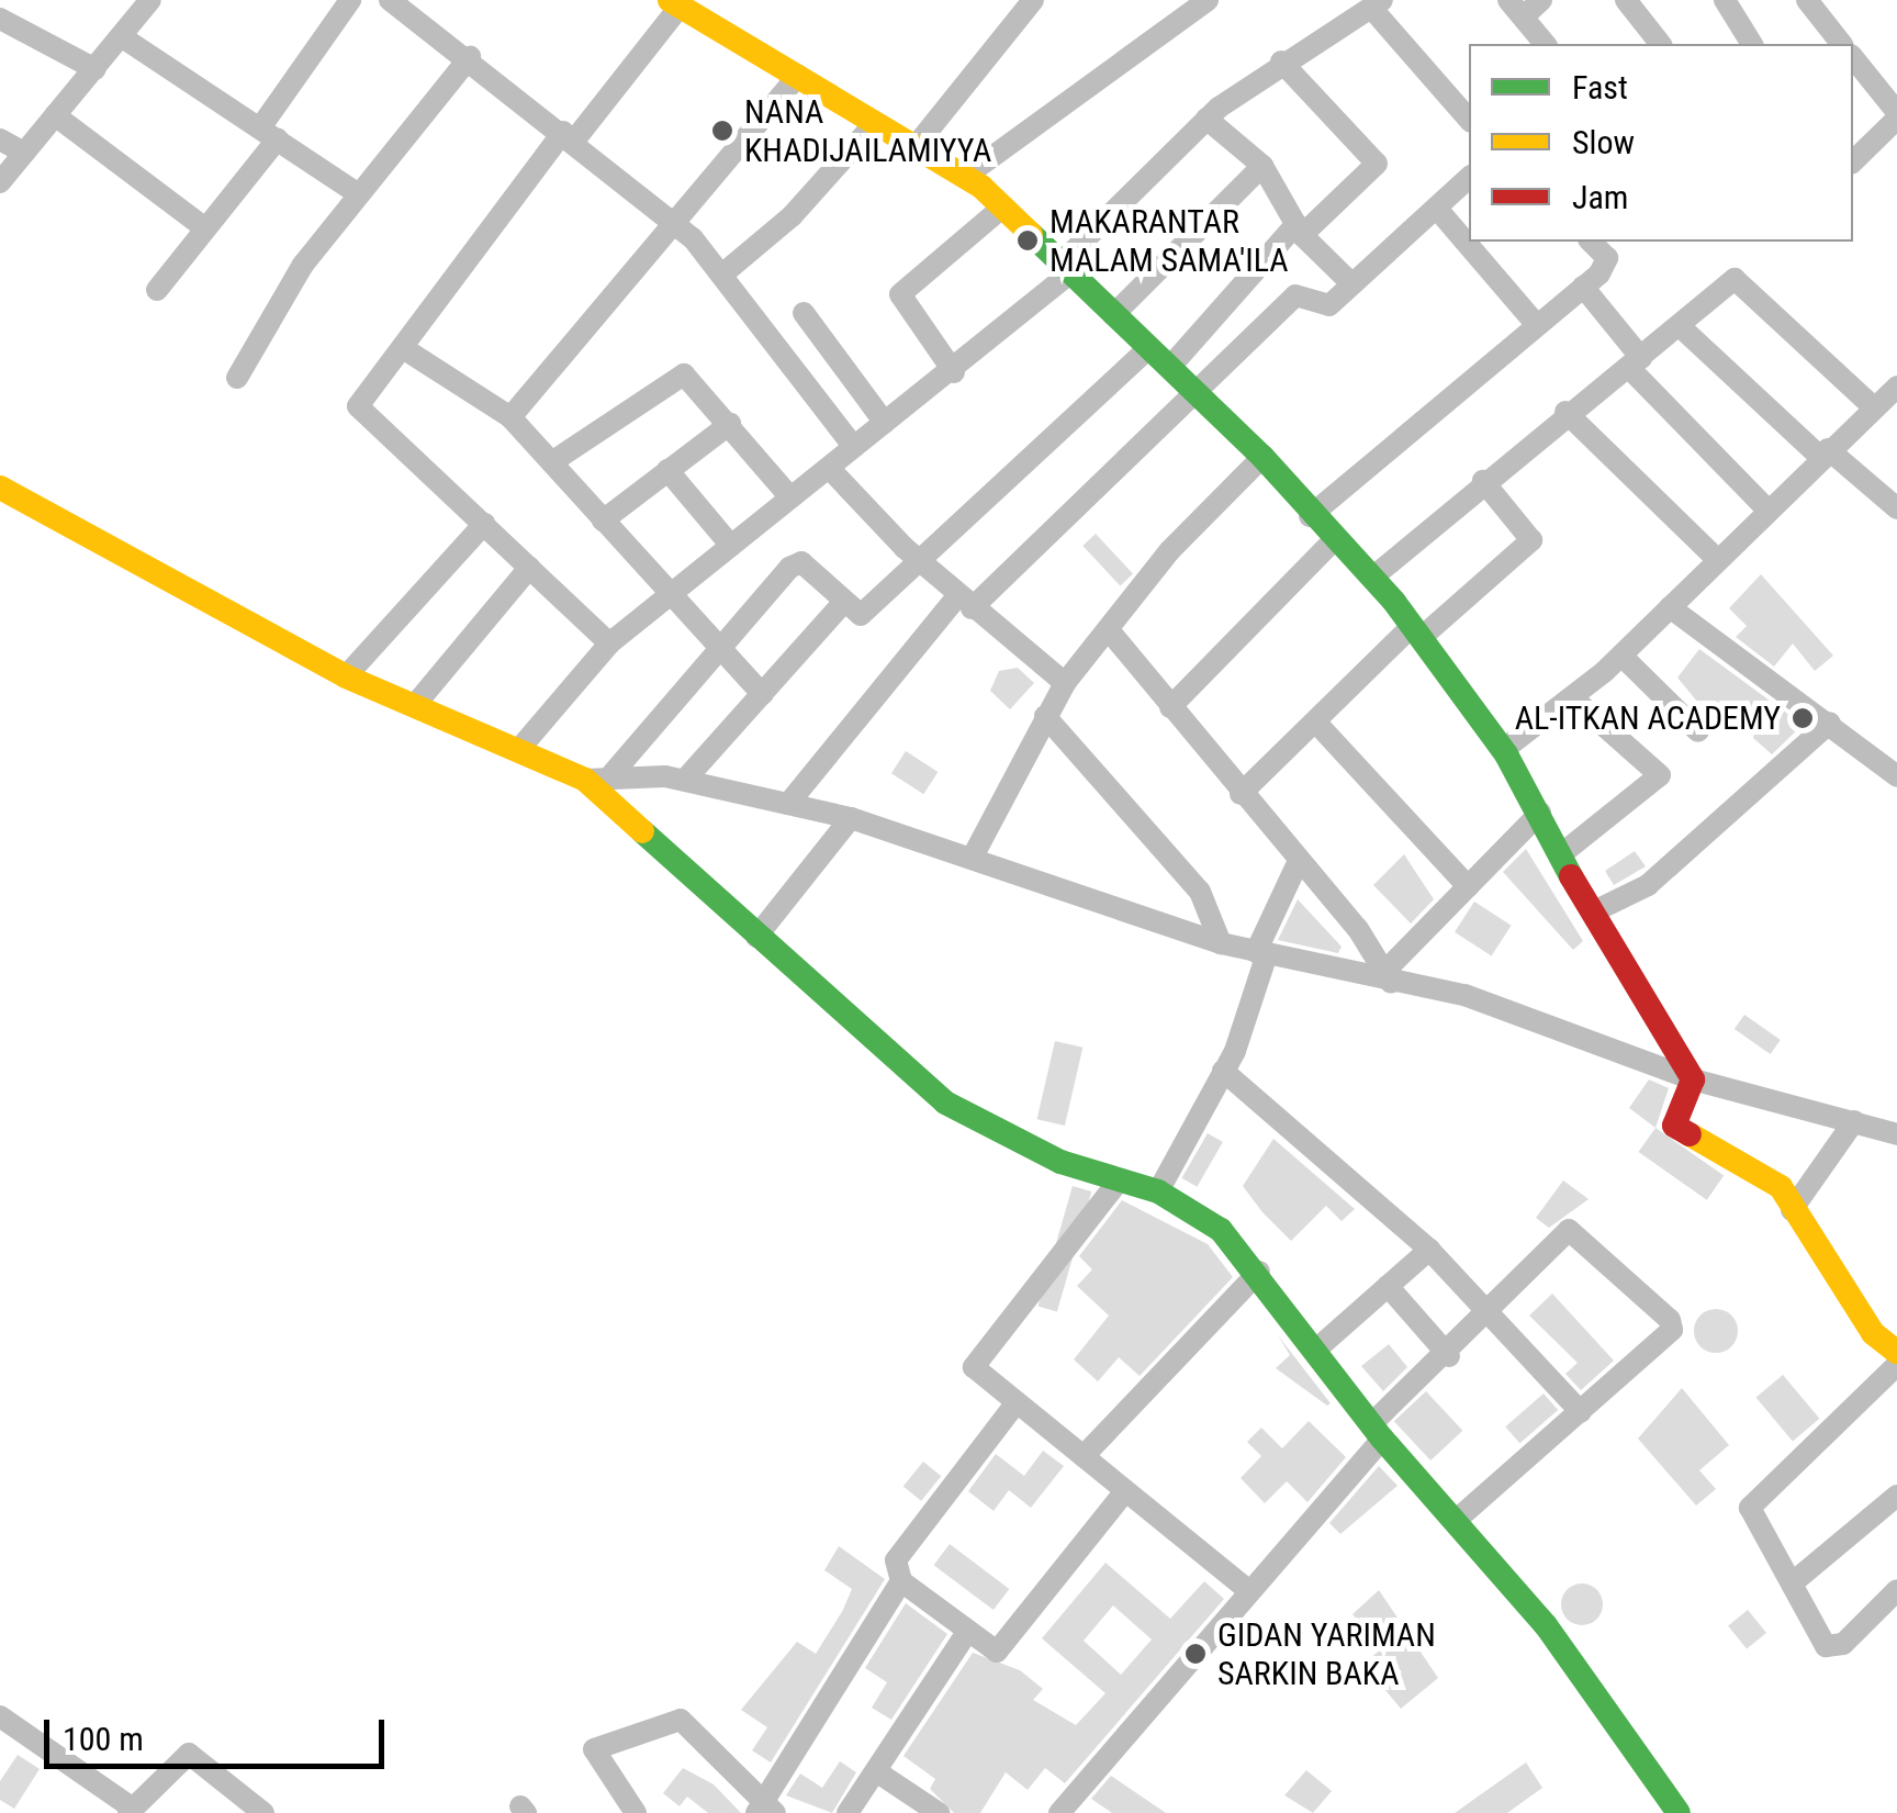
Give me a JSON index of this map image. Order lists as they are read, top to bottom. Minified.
{"places":["NANA KHADIJAILAMIYYA","MAKARANTAR MALAM SAMA'ILA","AL-ITKAN ACADEMY","GIDAN YARIMAN SARKIN BAKA"],"legend":["Fast","Slow","Jam"],"scale_bar":"100 m"}
